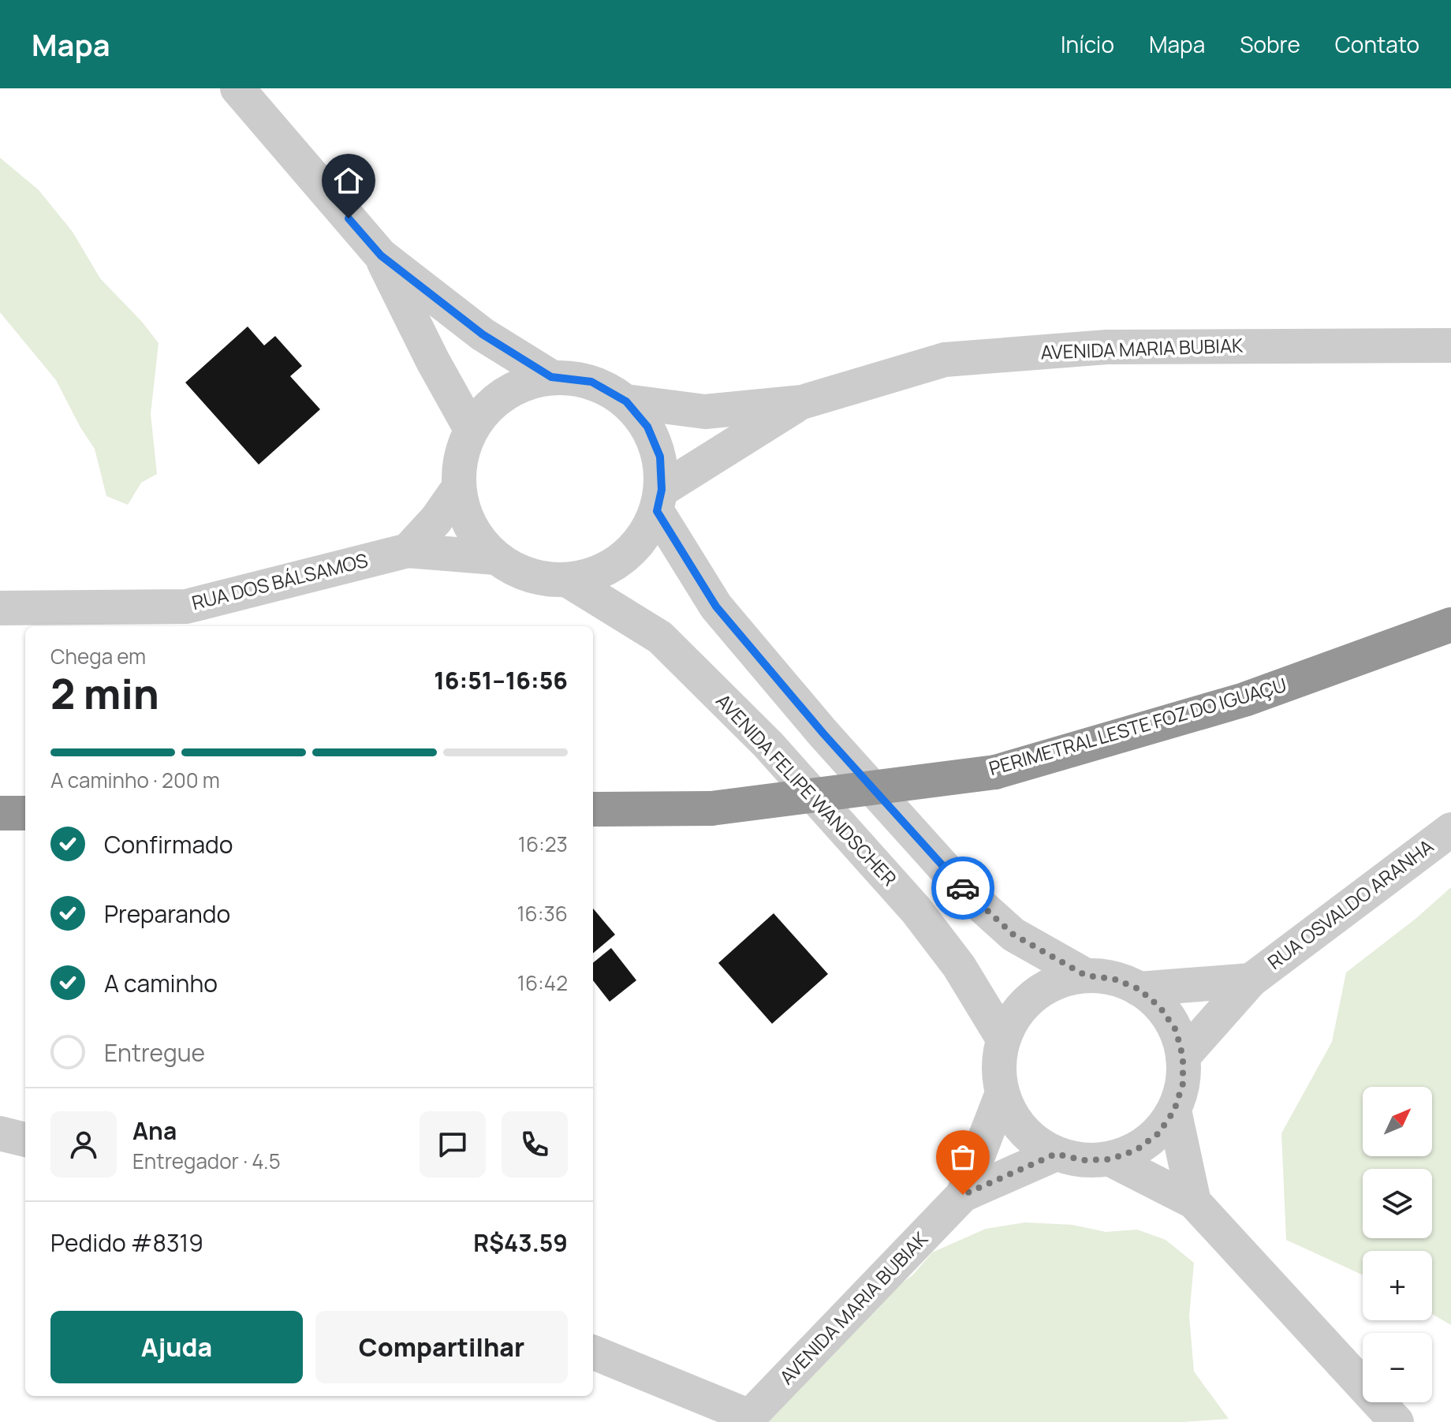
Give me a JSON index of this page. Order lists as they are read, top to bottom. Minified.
{"streets":{"highway":["PERIMETRAL LESTE FOZ DO IGUAÇU"],"street":["AVENIDA MARIA BUBIAK","RUA DOS BÁLSAMOS","AVENIDA FELIPE WANDSCHER","RUA OSVALDO ARANHA"]},"crossings":[["AVENIDA MARIA BUBIAK","RUA DOS BÁLSAMOS"],["AVENIDA MARIA BUBIAK","AVENIDA FELIPE WANDSCHER"],["AVENIDA MARIA BUBIAK","RUA OSVALDO ARANHA"],["RUA DOS BÁLSAMOS","AVENIDA FELIPE WANDSCHER"],["AVENIDA FELIPE WANDSCHER","RUA OSVALDO ARANHA"]],"north":"top right","page":{"header":"Mapa","nav":["Início","Mapa","Sobre","Contato"],"heading":["2 min","Chega em","16:51–16:56"],"panel":["Ana","Entregador · 4.5","Pedido #8319","R$43.59"],"bar":"A caminho · 200 m","list":[["Confirmado","16:23"],["Preparando","16:36"],["A caminho","16:42"],"Entregue"],"map_buttons":["+","−"],"buttons":["Ajuda","Compartilhar"]}}
